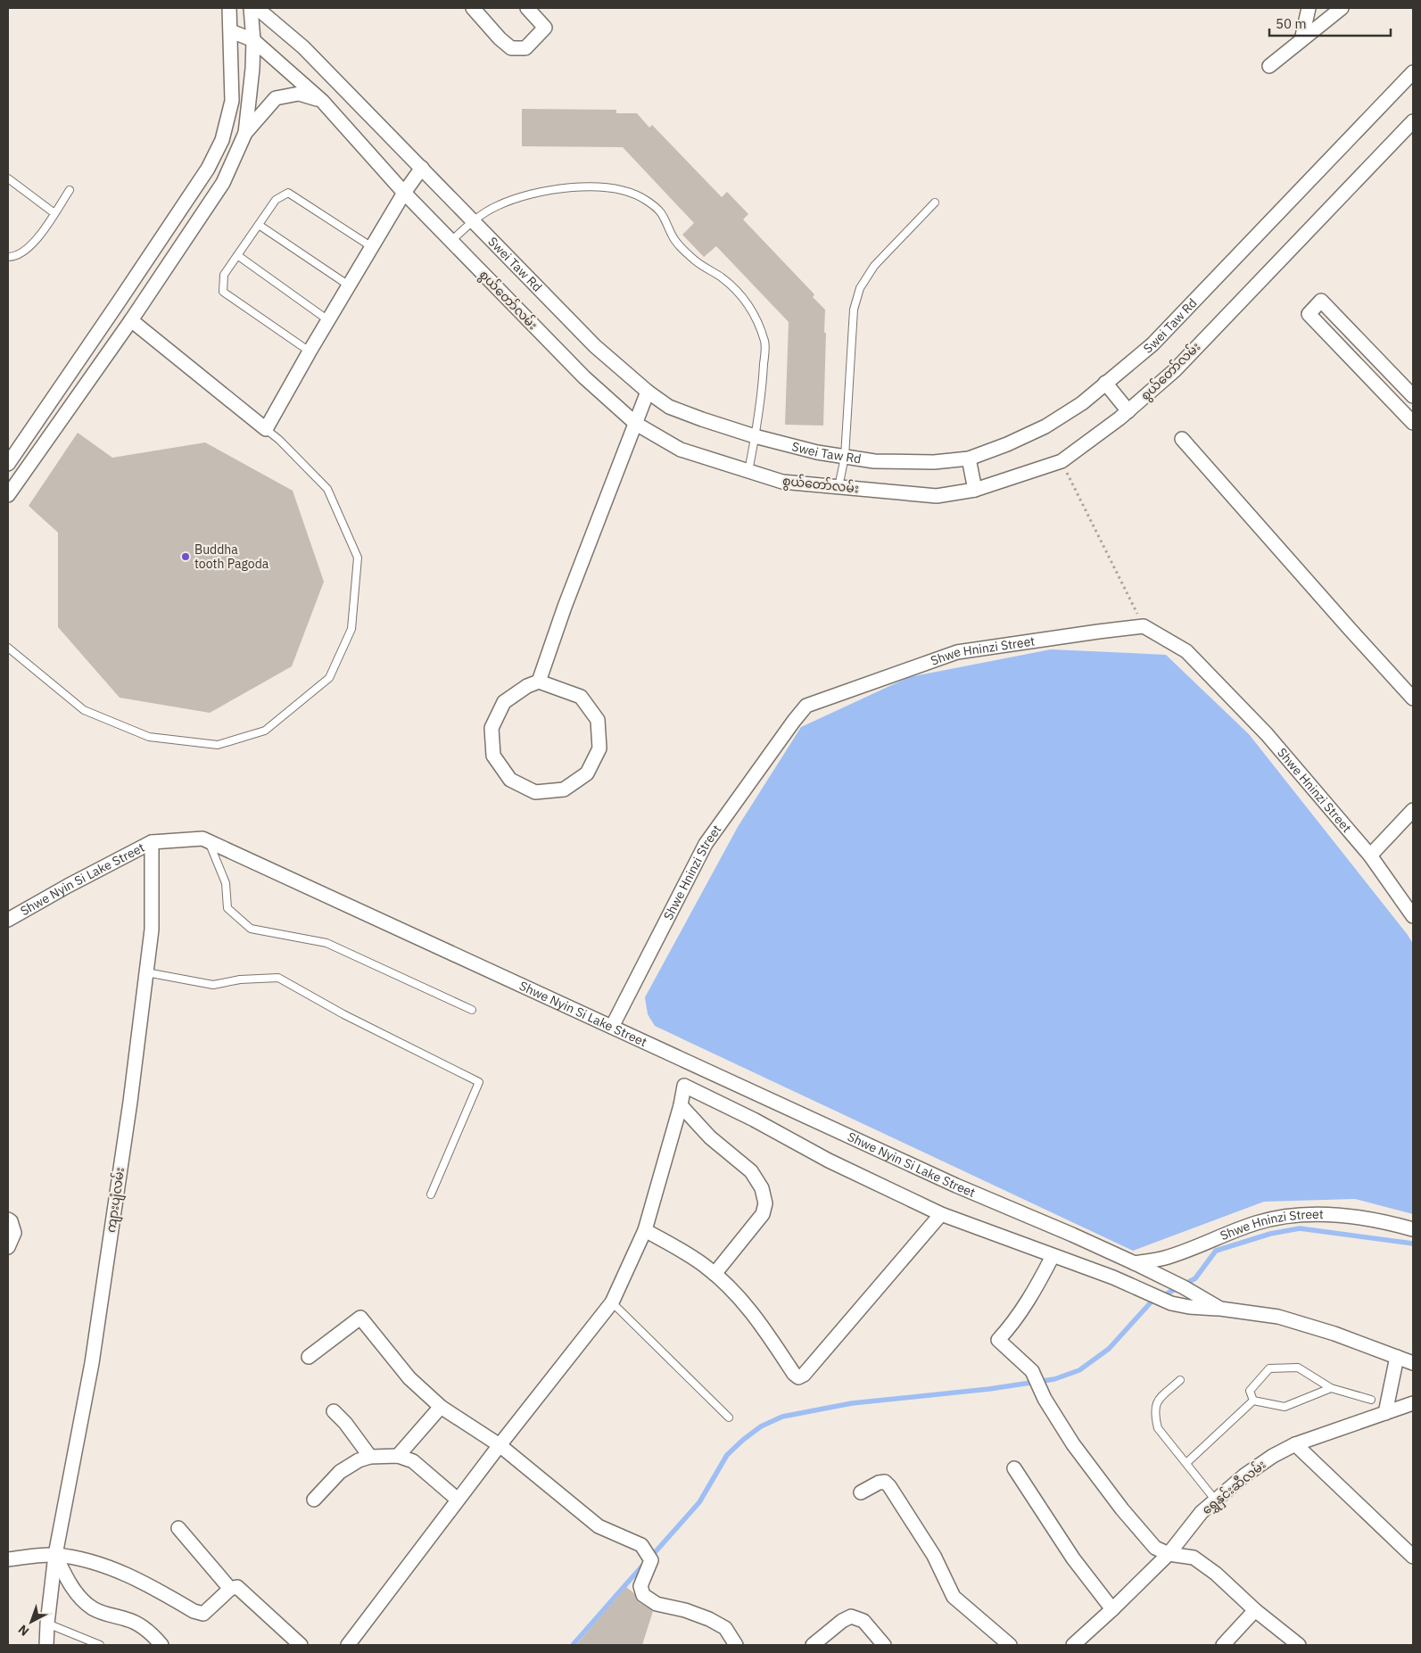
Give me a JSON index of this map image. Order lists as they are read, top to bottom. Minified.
{"streets":{"street":["Swei Taw Rd","စွယ်တော်လမ်း","Shwe Hninzi Street","Shwe Nyin Si Lake Street","ကျားပျံလမ်း","ရွှေနှင်းဆီလမ်း"]},"crossings":[["Shwe Hninzi Street","Shwe Nyin Si Lake Street"],["Shwe Nyin Si Lake Street","ကျားပျံလမ်း"]],"places":["Buddha tooth Pagoda"],"scale_bar":"50 m","north":"bottom left"}
